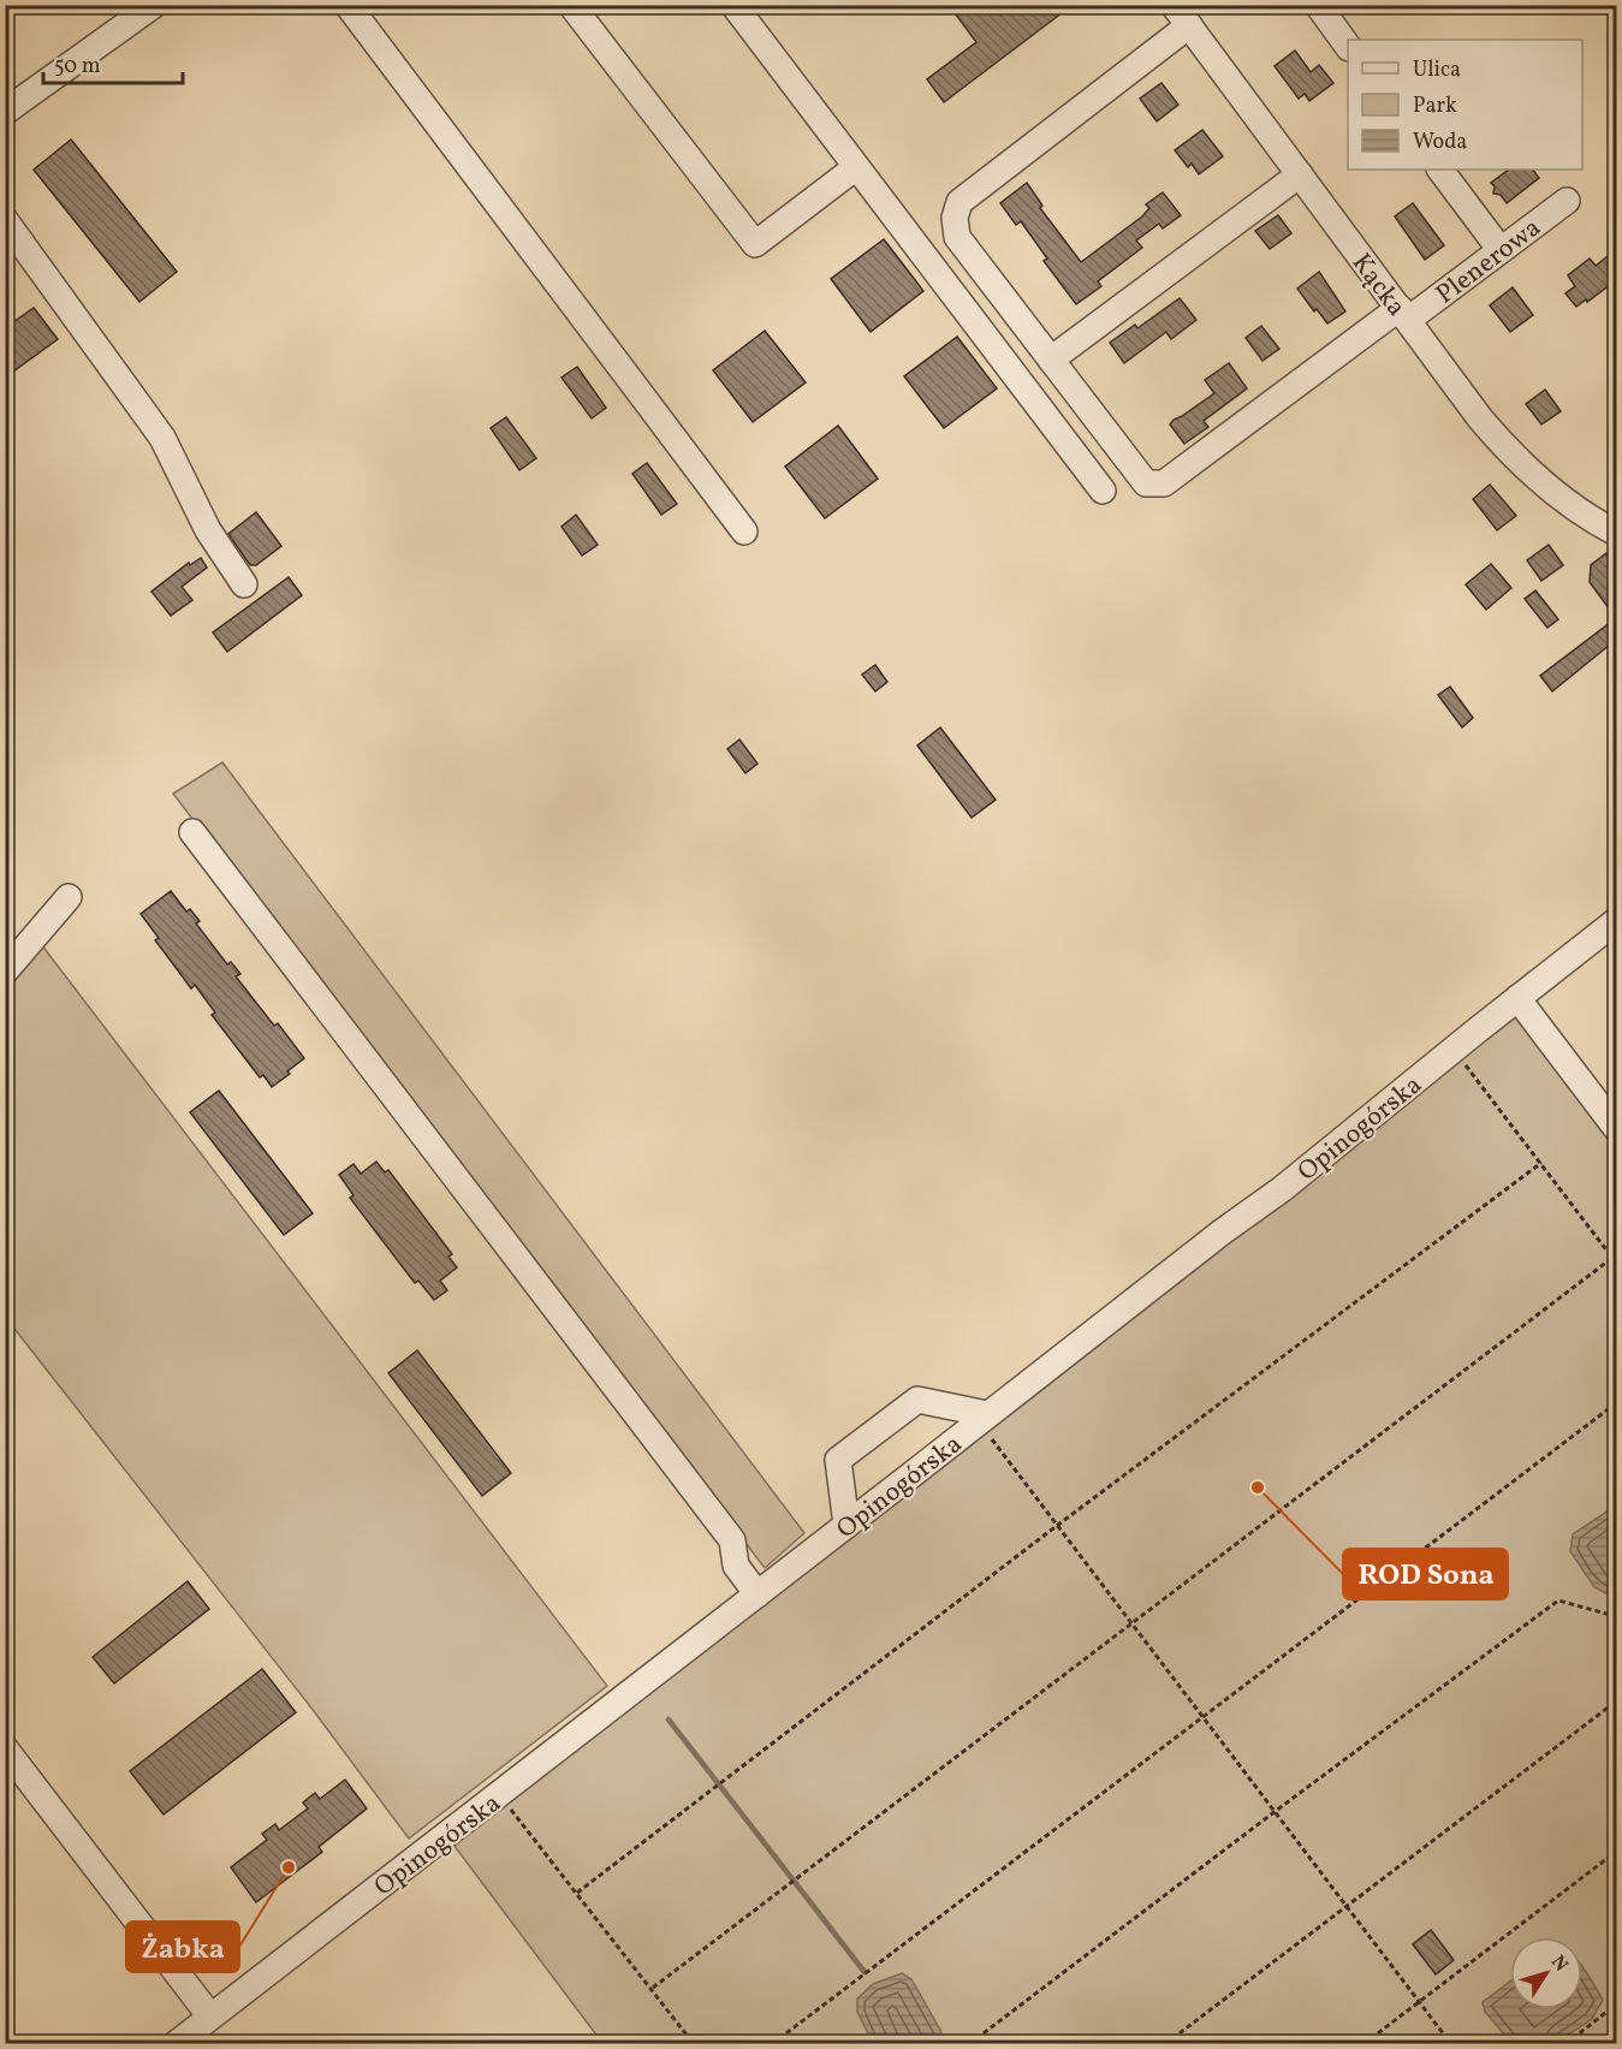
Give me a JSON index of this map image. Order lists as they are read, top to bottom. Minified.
{"streets":{"street":["Plenerowa","Kącka","Opinogórska"]},"crossings":[["Plenerowa","Kącka"]],"places":["ROD Sona","Żabka"],"legend":["Ulica","Park","Woda"],"scale_bar":"50 m","north":"top right"}
